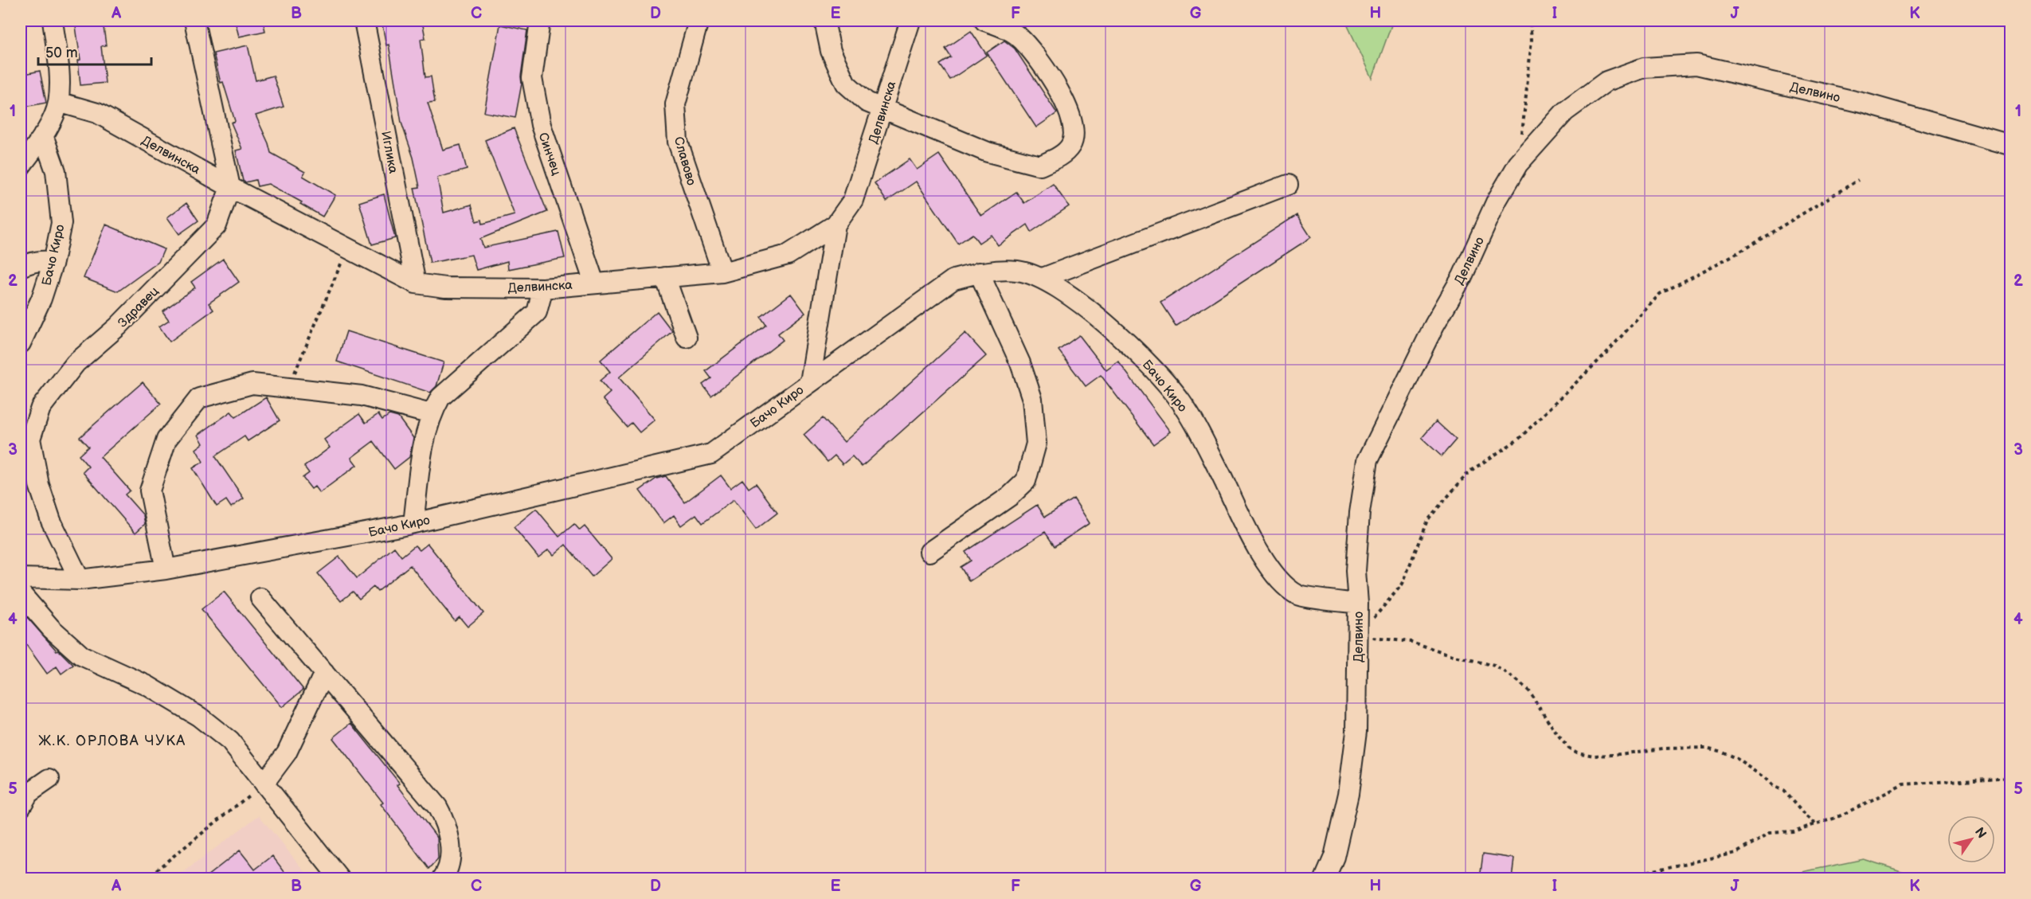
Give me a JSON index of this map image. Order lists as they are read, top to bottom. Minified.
{"streets":{"street":["Делвино","Делвинска","Иглика","Синчец","Славово","Бачо Киро","Здравец"]},"crossings":[["Делвино","Бачо Киро"],["Делвинска","Иглика"],["Делвинска","Синчец"],["Делвинска","Славово"],["Делвинска","Здравец"],["Бачо Киро","Здравец"]],"districts":["Ж.К. ОРЛОВА ЧУКА"],"scale_bar":"50 m","north":"top right","grid":{"columns":["A","B","C","D","E","F","G","H","I","J","K"],"rows":["1","2","3","4","5"]}}
